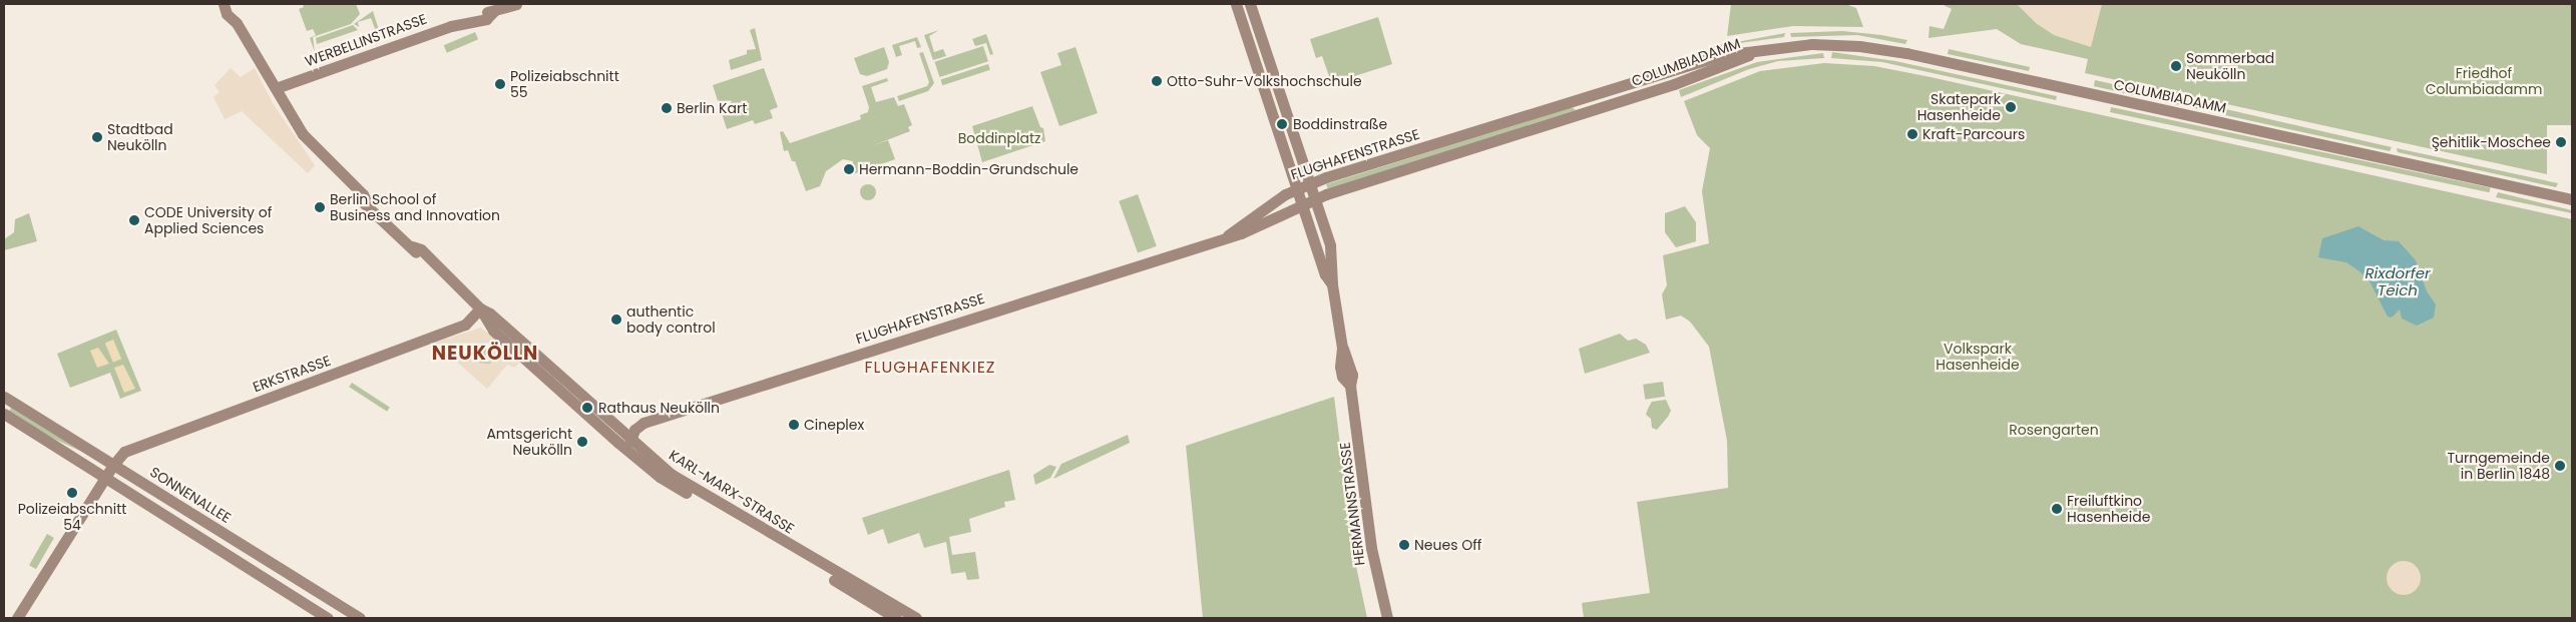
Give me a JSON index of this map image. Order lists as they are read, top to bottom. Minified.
{"streets":{"main road":["WERBELLINSTRASSE","COLUMBIADAMM","FLUGHAFENSTRASSE","ERKSTRASSE","KARL-MARX-STRASSE","SONNENALLEE","HERMANNSTRASSE"]},"crossings":[["WERBELLINSTRASSE","KARL-MARX-STRASSE"],["COLUMBIADAMM","FLUGHAFENSTRASSE"],["FLUGHAFENSTRASSE","KARL-MARX-STRASSE"],["FLUGHAFENSTRASSE","HERMANNSTRASSE"],["ERKSTRASSE","KARL-MARX-STRASSE"],["ERKSTRASSE","SONNENALLEE"]],"districts":["NEUKÖLLN","FLUGHAFENKIEZ"],"water":["Rixdorfer Teich"],"parks":["Friedhof Columbiadamm","Boddinplatz","Volkspark Hasenheide","Rosengarten"],"places":["Sommerbad Neukölln","Otto-Suhr-Volkshochschule","Polizeiabschnitt 55","Skatepark Hasenheide","Berlin Kart","Boddinstraße","Kraft-Parcours","Stadtbad Neukölln","Şehitlik-Moschee","Hermann-Boddin-Grundschule","Berlin School of Business and Innovation","CODE University of Applied Sciences","authentic body control","Rathaus Neukölln","Cineplex","Amtsgericht Neukölln","Turngemeinde in Berlin 1848","Polizeiabschnitt 54","Freiluftkino Hasenheide","Neues Off"]}
